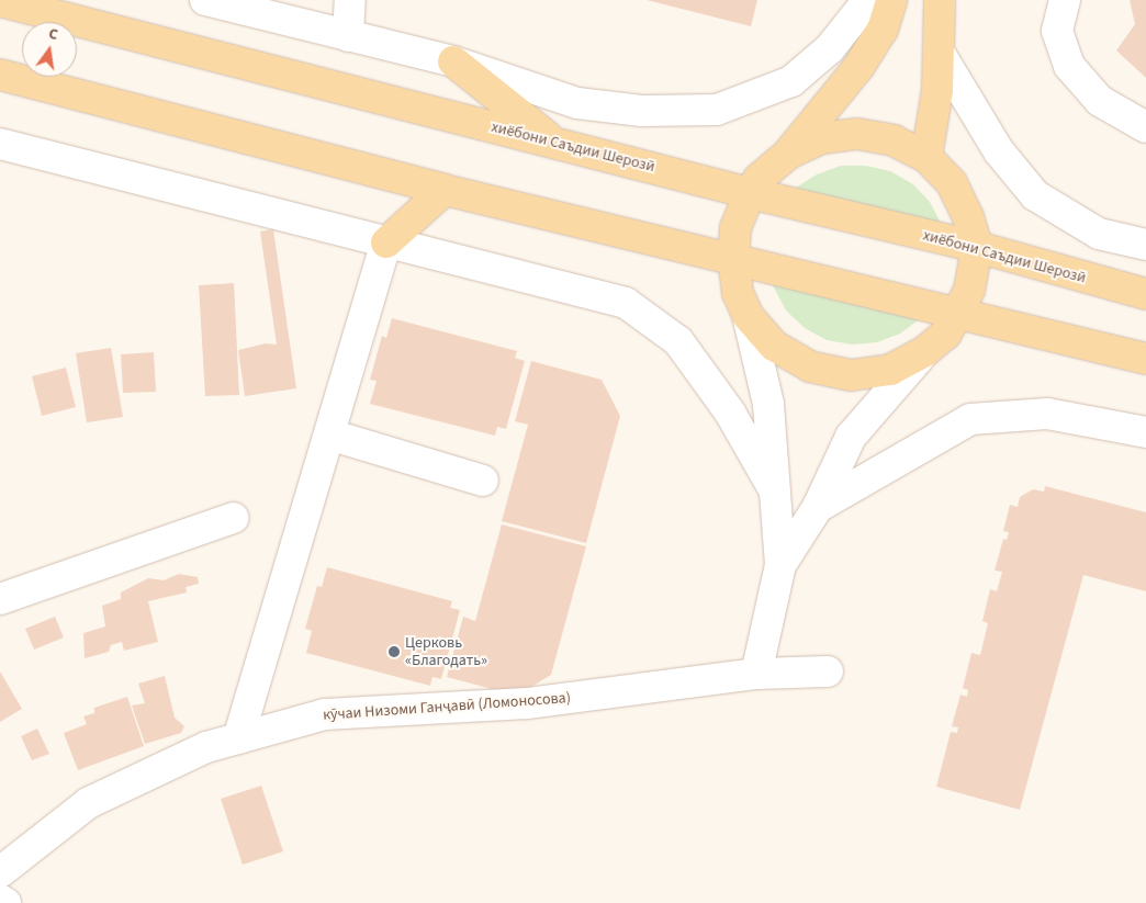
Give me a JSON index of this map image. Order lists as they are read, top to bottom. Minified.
{"streets":{"main road":["хиёбони Саъдии Шерозӣ"],"street":["кӯчаи Низоми Ганҷавӣ (Ломоносова)"]},"places":["Церковь «Благодать»"],"north":"top"}
